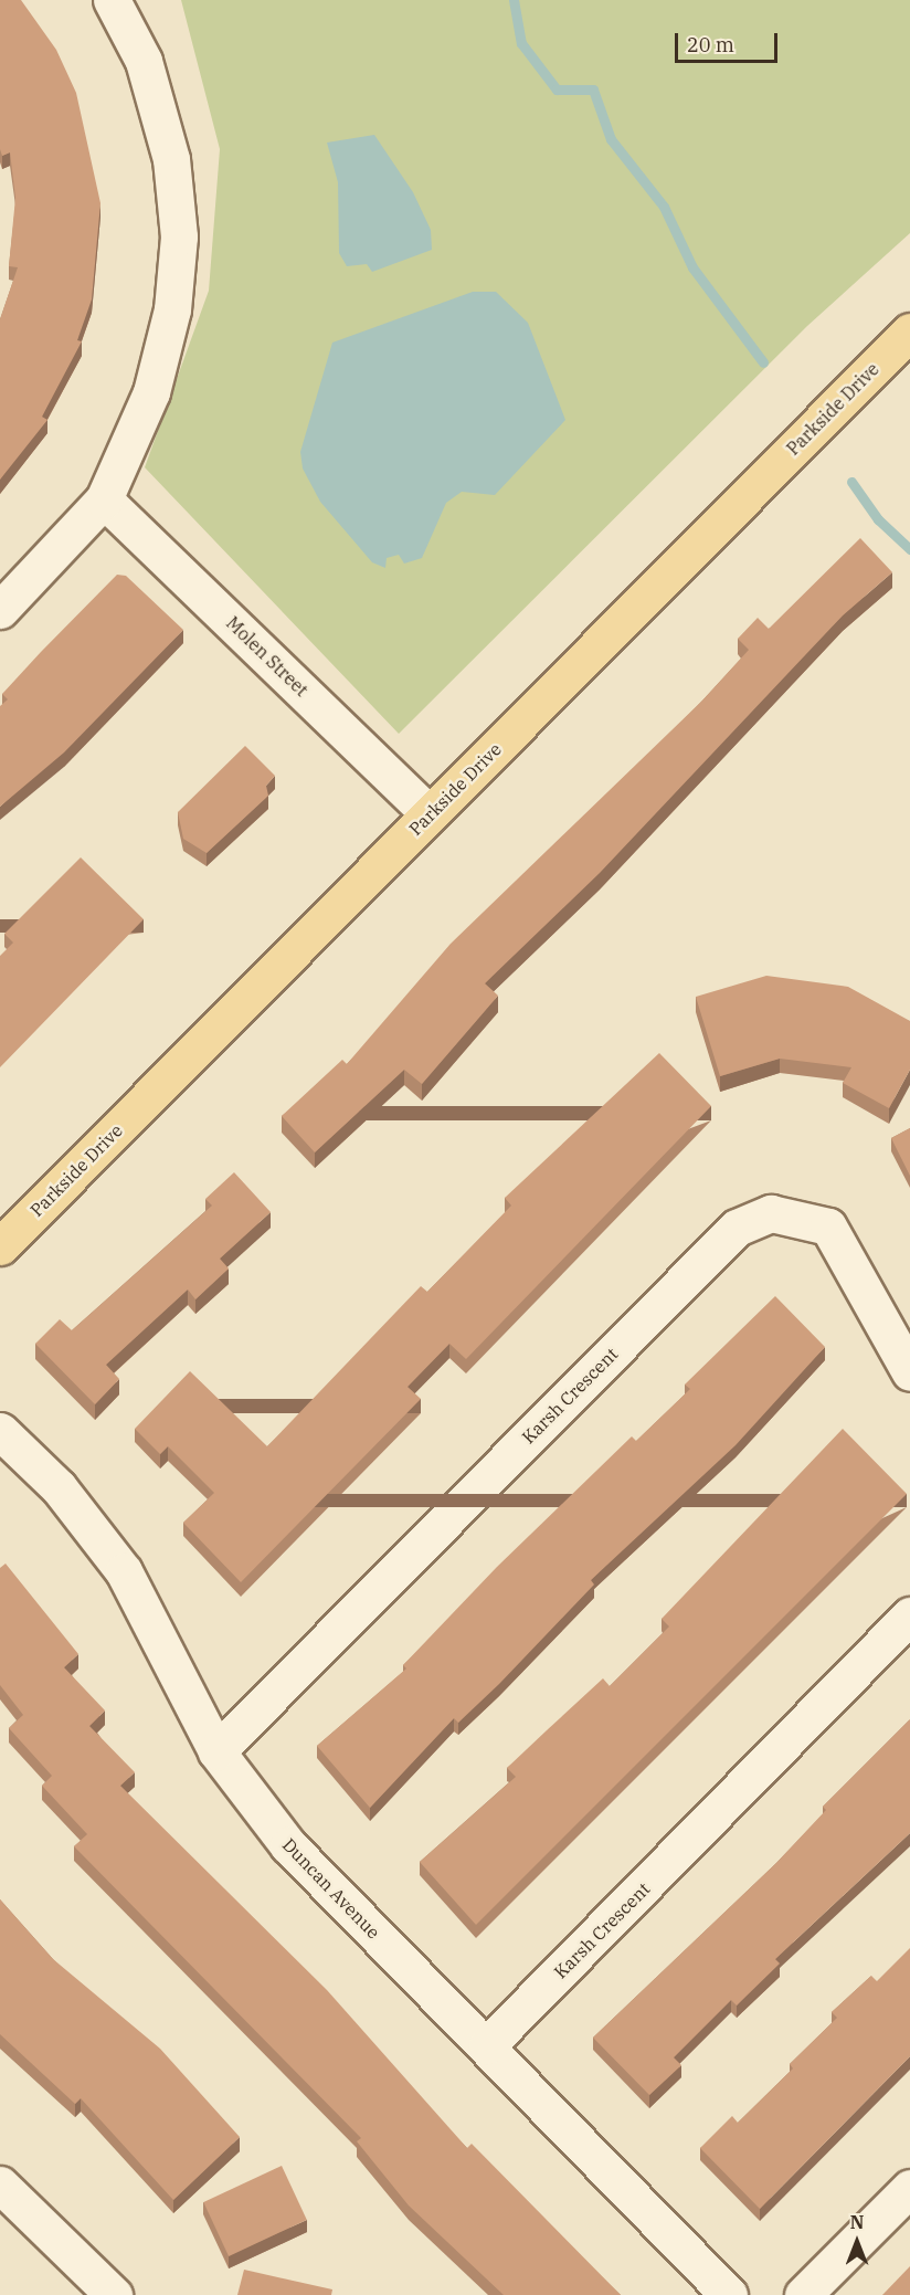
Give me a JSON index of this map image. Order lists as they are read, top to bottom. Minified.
{"streets":{"main road":["Parkside Drive"],"street":["Molen Street","Karsh Crescent","Duncan Avenue"]},"crossings":[["Parkside Drive","Molen Street"],["Karsh Crescent","Duncan Avenue"]],"scale_bar":"20 m","north":"top"}
